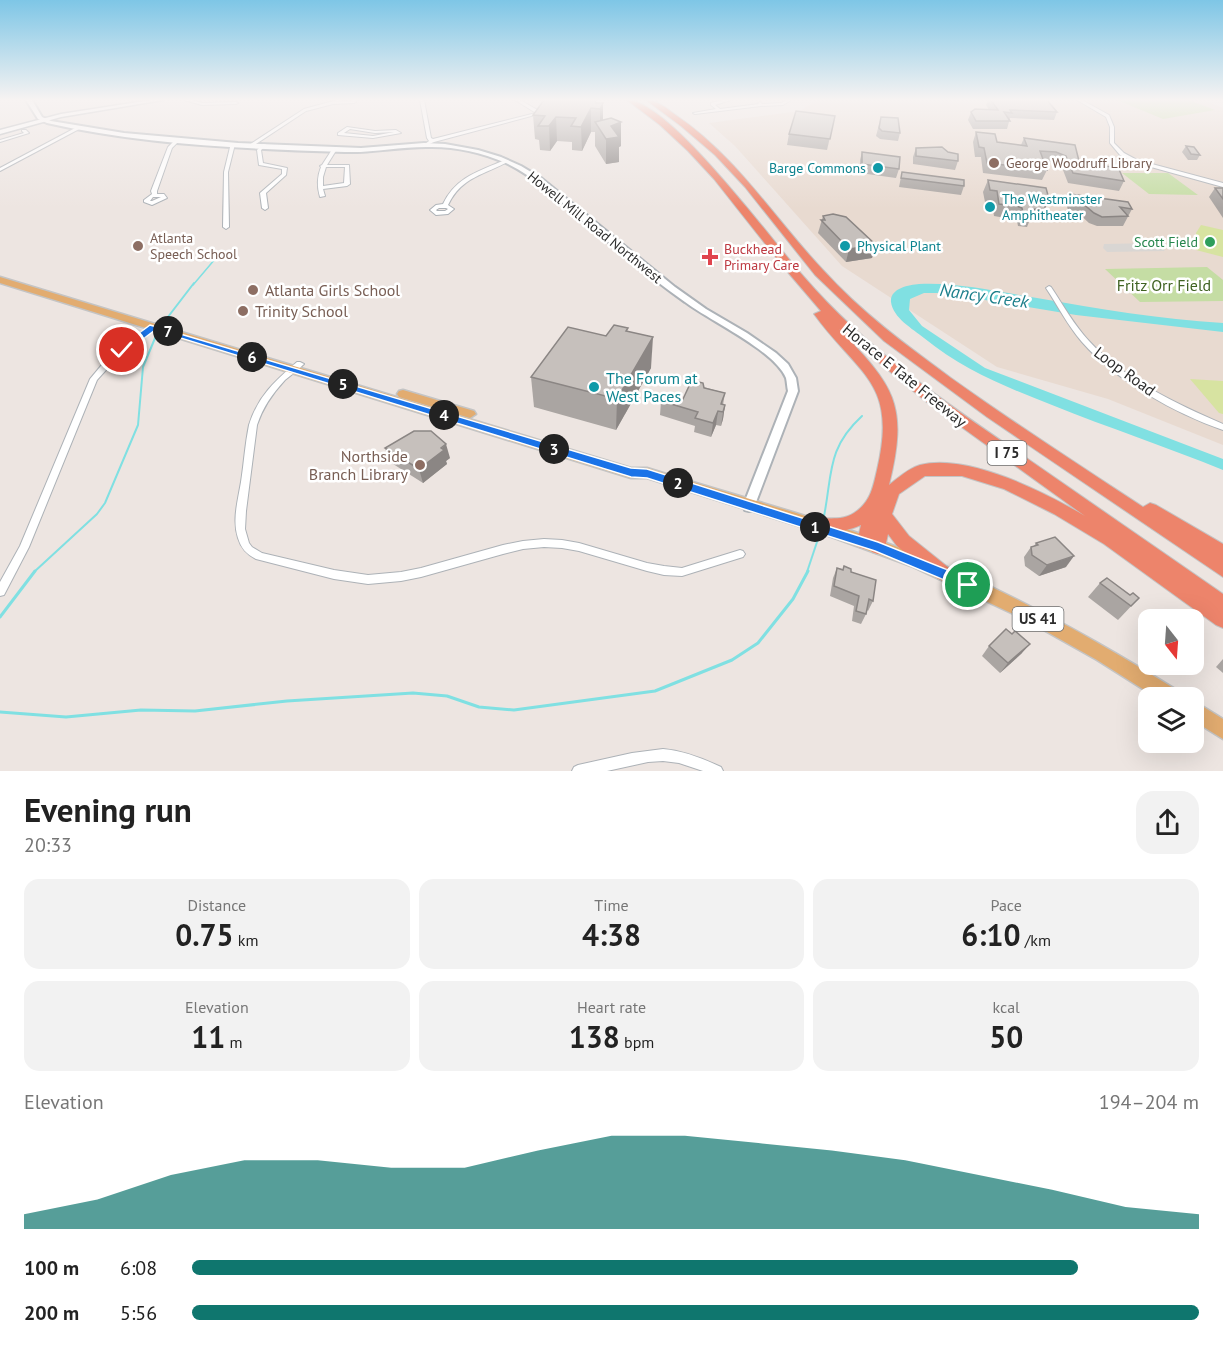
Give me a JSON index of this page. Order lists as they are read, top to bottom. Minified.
{"streets":{"highway":["Horace E Tate Freeway","I 75"],"main road":["Howell Mill Road Northwest","US 41"],"street":["Loop Road"]},"crossings":[["Howell Mill Road Northwest","US 41"]],"water":["Nancy Creek"],"parks":["Fritz Orr Field"],"places":{"other":["George Woodruff Library","Barge Commons","The Westminster Amphitheater","Scott Field","Atlanta Speech School","Physical Plant","Atlanta Girls School","Trinity School","The Forum at West Paces","Northside Branch Library"],"health":["Buckhead Primary Care"]},"north":"bottom","page":{"pins":["7","6","5","4","3","2","1"],"heading":["Evening run","20:33"],"stats":[["Distance","0.75 km"],["Time","4:38"],["Pace","6:10 /km"],["Elevation","11 m"],["Heart rate","138 bpm"],["kcal","50"]],"chart":["Elevation","194–204 m"],"list":[{"name":"100 m","note":"6:08"},{"name":"200 m","note":"5:56"}]}}
